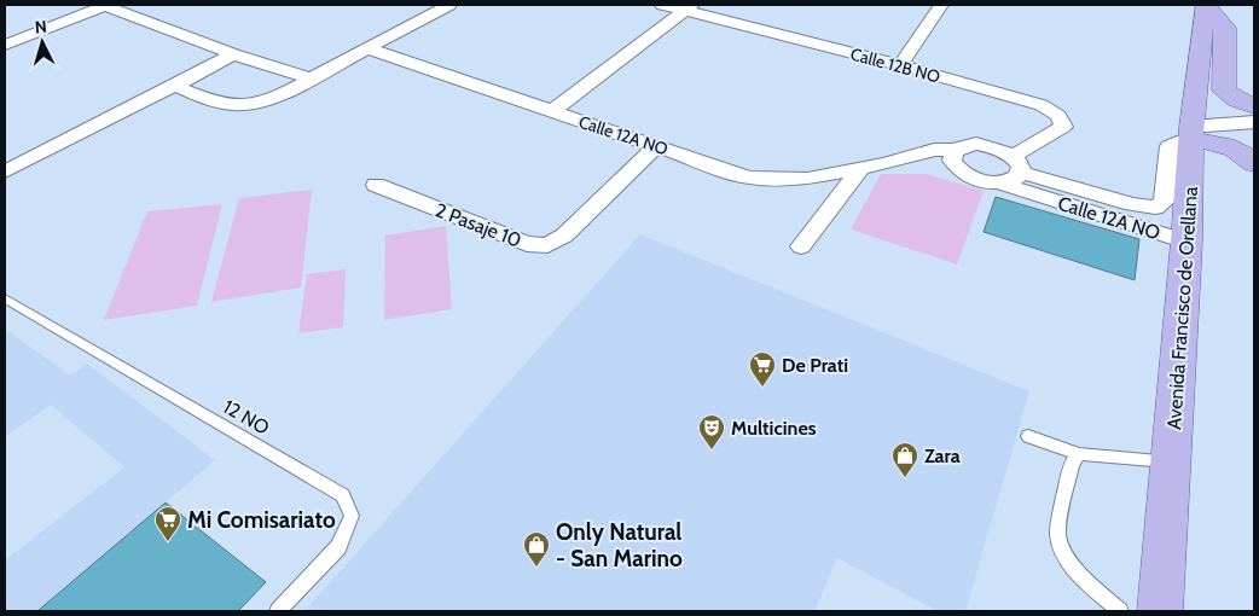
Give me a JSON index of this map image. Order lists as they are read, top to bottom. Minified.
{"streets":{"main road":["Avenida Francisco de Orellana"],"street":["Calle 12B NO","Calle 12A NO","2 Pasaje 10"],"lane":["12 NO"]},"crossings":[["Calle 12B NO","Calle 12A NO"],["Calle 12A NO","2 Pasaje 10"],["Calle 12A NO","Avenida Francisco de Orellana"]],"places":{"supermarket":["De Prati","Mi Comisariato"],"theatre":["Multicines"],"shop":["Zara","Only Natural - San Marino"]},"north":"top"}
